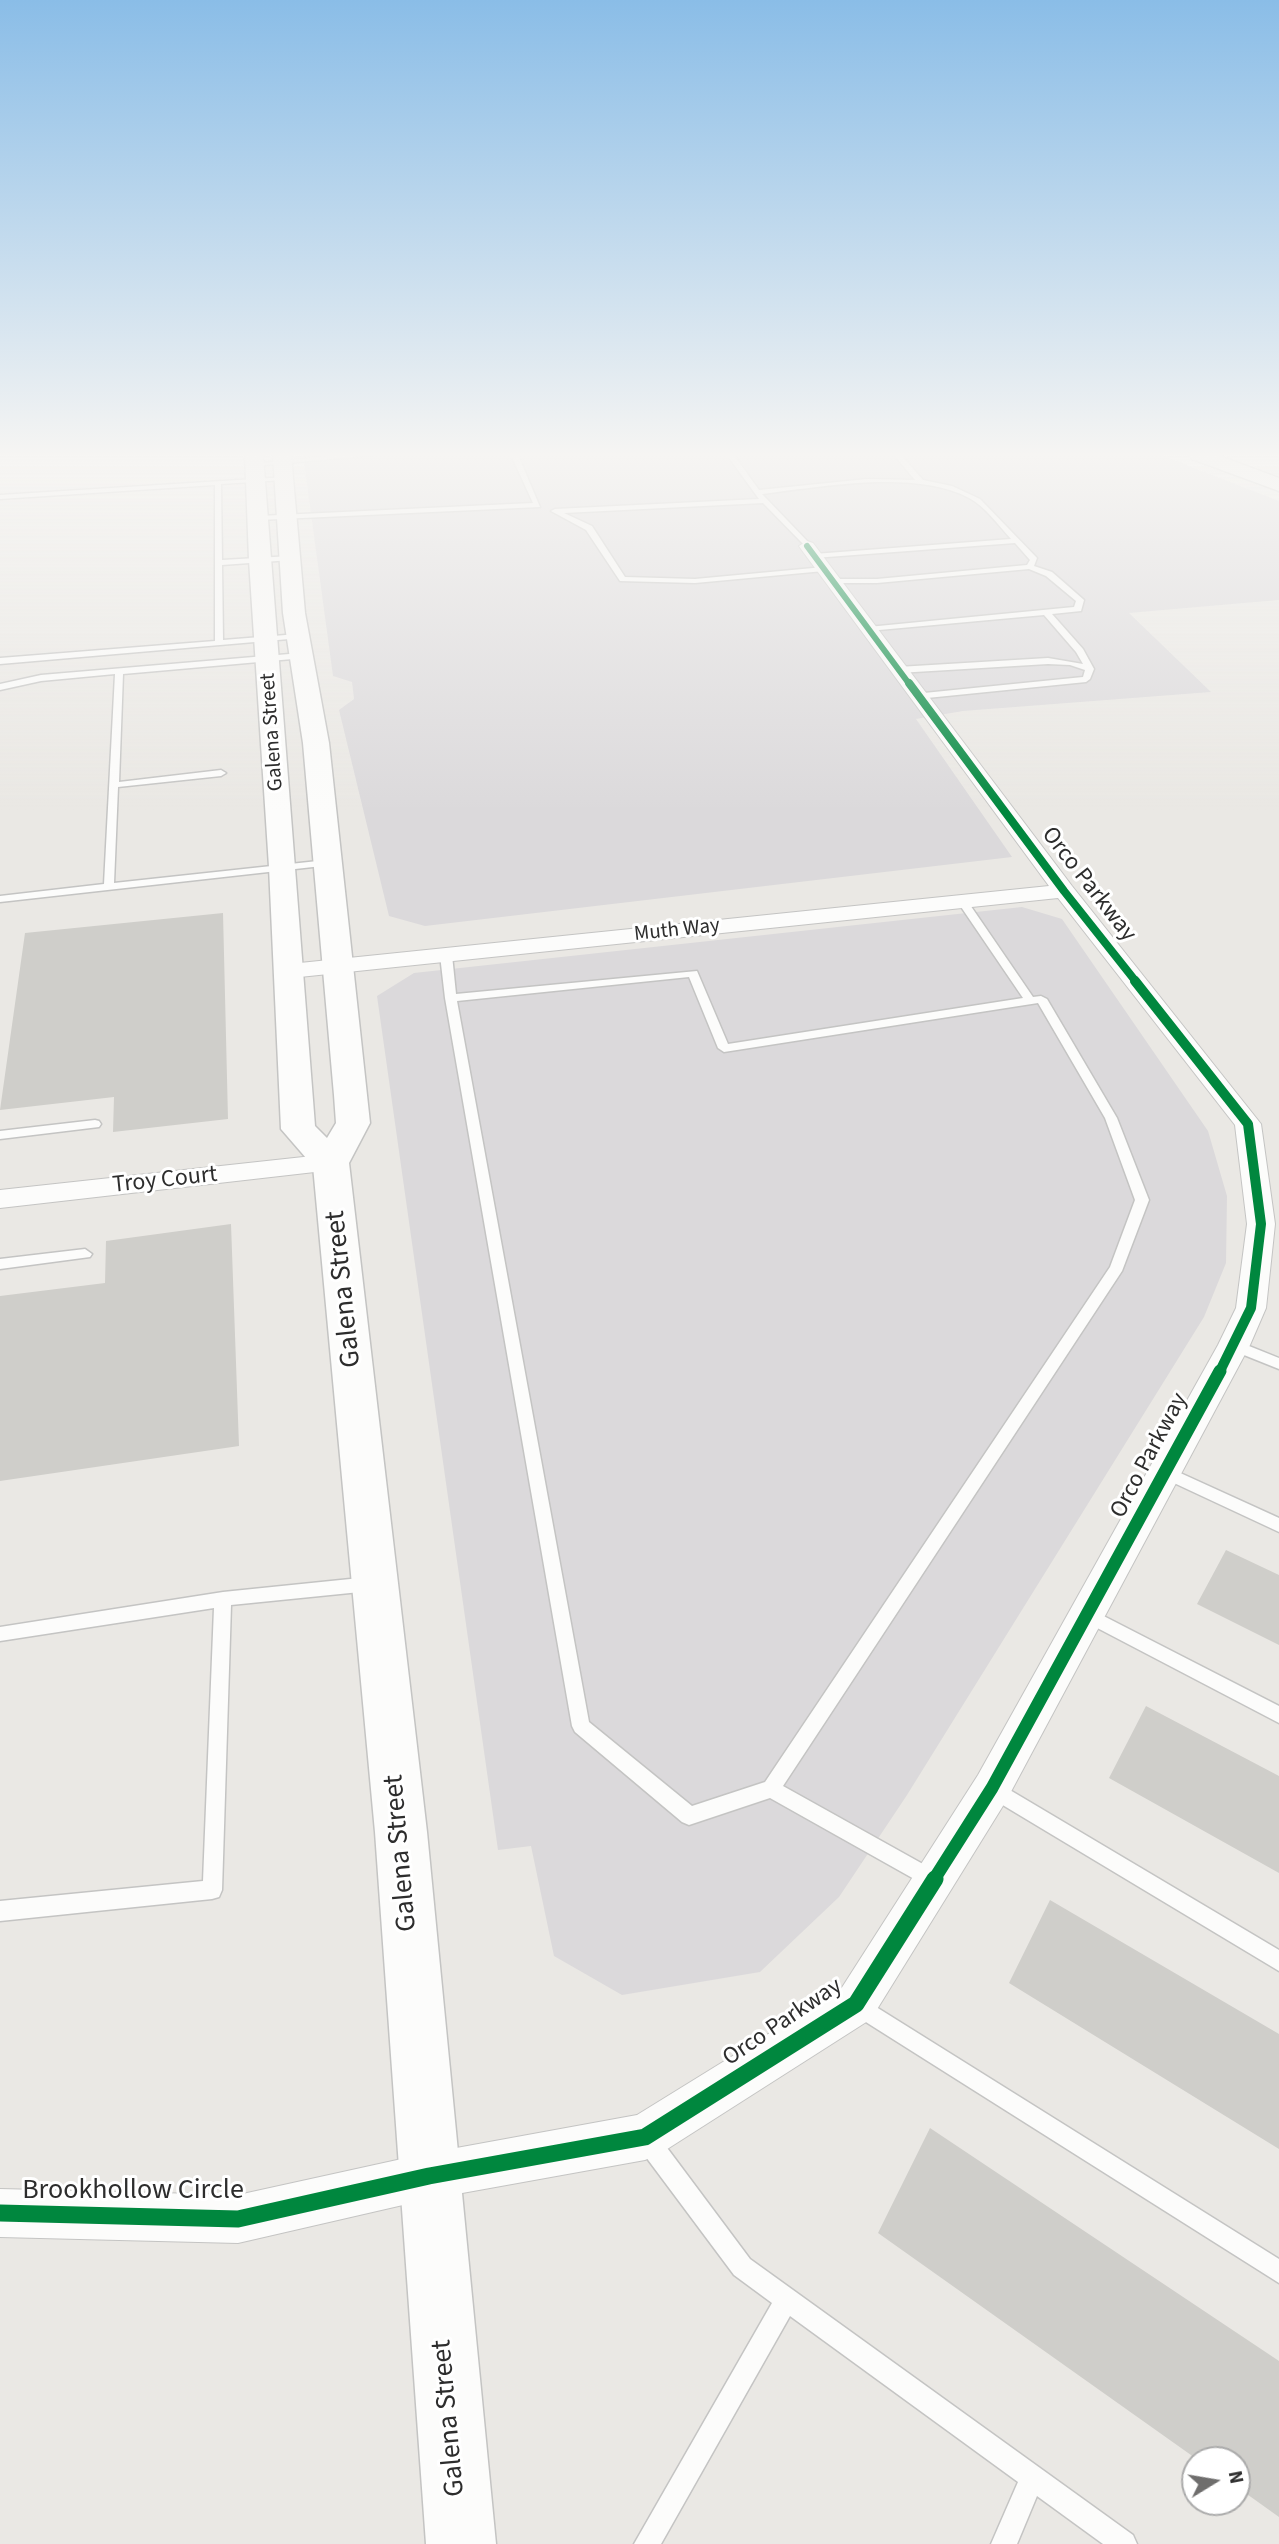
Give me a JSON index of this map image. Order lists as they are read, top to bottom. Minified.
{"streets":{"street":["Galena Street","Orco Parkway","Muth Way","Troy Court","Brookhollow Circle"]},"crossings":[["Galena Street","Orco Parkway"],["Galena Street","Muth Way"],["Galena Street","Troy Court"],["Galena Street","Brookhollow Circle"],["Orco Parkway","Muth Way"],["Orco Parkway","Brookhollow Circle"]],"north":"right"}
